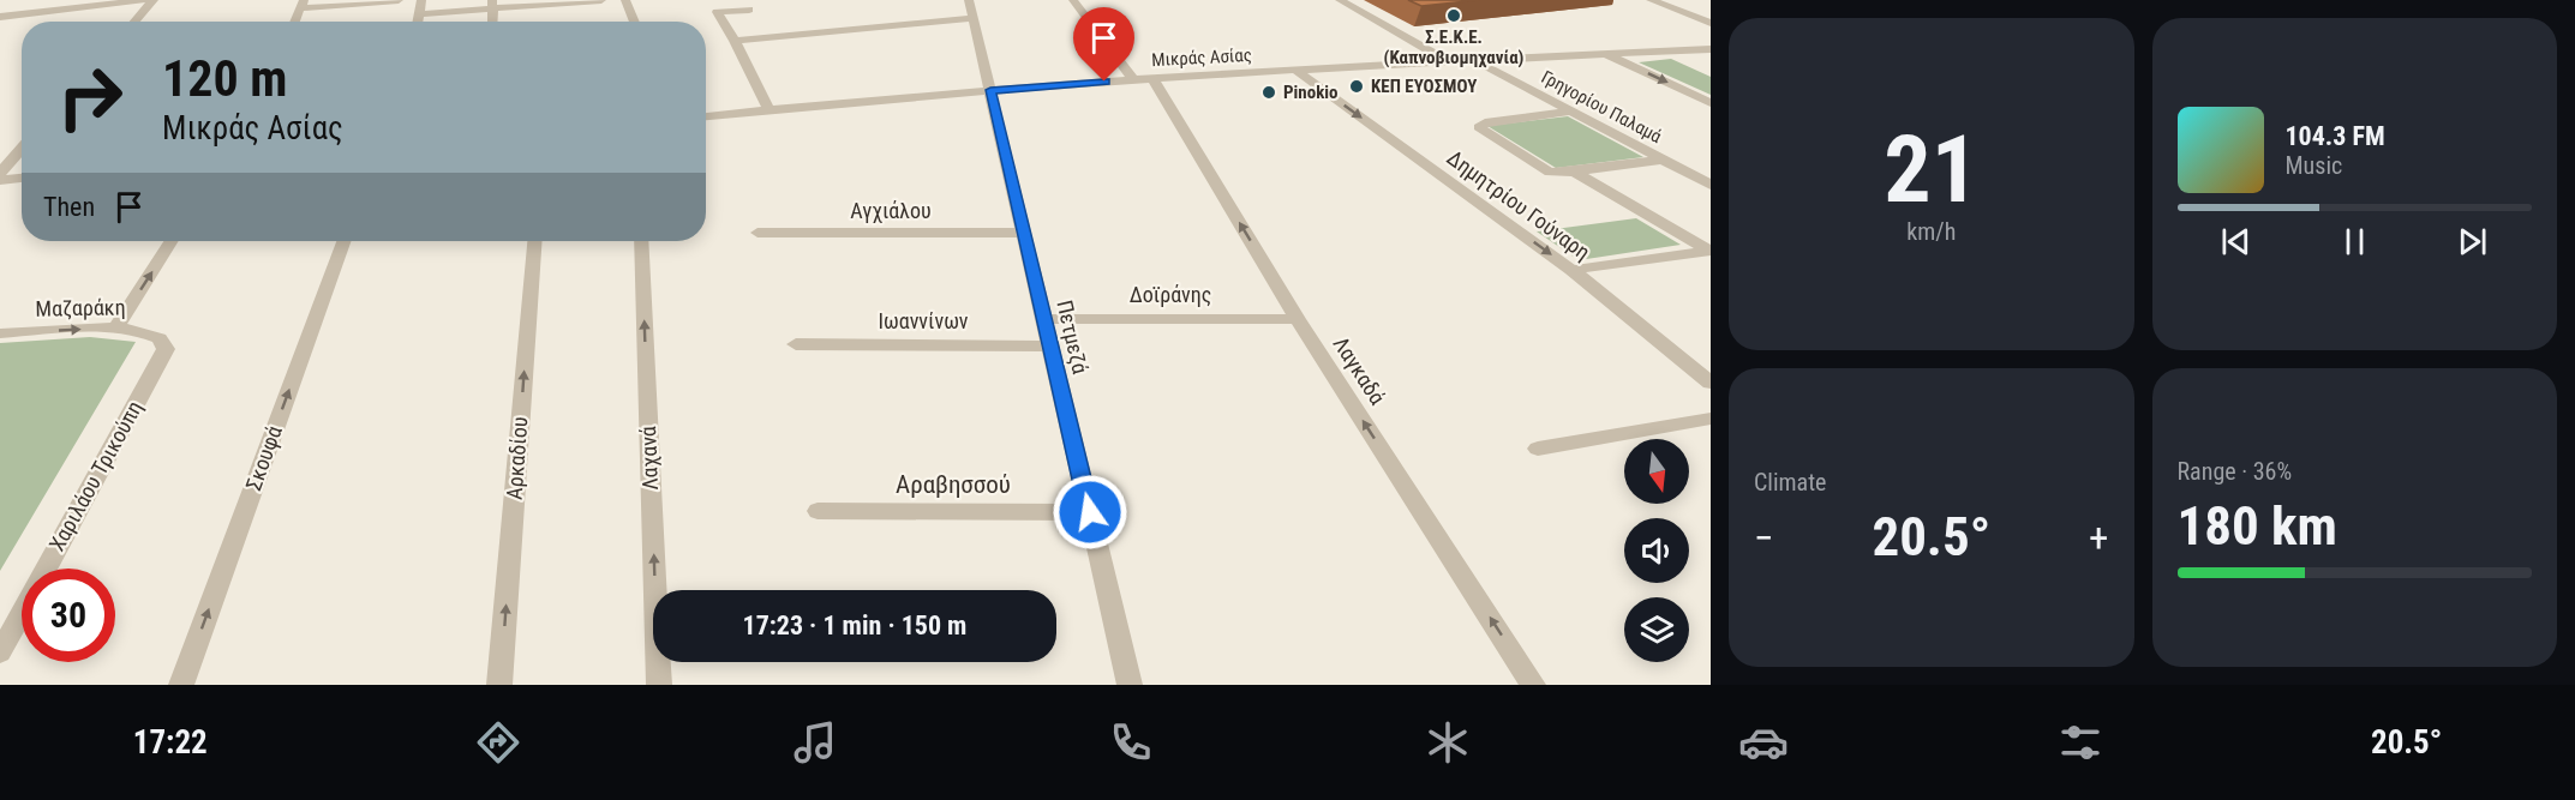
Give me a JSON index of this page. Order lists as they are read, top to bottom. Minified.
{"streets":{"street":["Μικράς Ασίας","Γρηγορίου Παλαμά","Δημητρίου Γούναρη","Αγχιάλου","Δοϊράνης","Μαζαράκη","Ιωαννίνων","Πετμεζά","Λαγκαδά","Σκουφά","Αρκαδίου","Λαχανά","Χαριλάου Τρικούπη","Αραβησσού"]},"crossings":[["Μικράς Ασίας","Γρηγορίου Παλαμά"],["Μικράς Ασίας","Δημητρίου Γούναρη"],["Μικράς Ασίας","Πετμεζά"],["Μικράς Ασίας","Λαγκαδά"],["Αγχιάλου","Πετμεζά"],["Δοϊράνης","Πετμεζά"],["Δοϊράνης","Λαγκαδά"],["Μαζαράκη","Χαριλάου Τρικούπη"],["Ιωαννίνων","Πετμεζά"],["Πετμεζά","Αραβησσού"]],"one_way":["Μαζαράκη","Λαγκαδά","Σκουφά","Αρκαδίου","Λαχανά"],"places":["Σ.Ε.Κ.Ε. (Καπνοβιομηχανία)","ΚΕΠ ΕΥΟΣΜΟΥ","Pinokio"],"north":"bottom","page":{"tile":[["21","km/h"],"Climate",["Range · 36%","180 km"]],"turn":["120 m","Μικράς Ασίας"],"song":["104.3 FM","Music"],"then":"Then","heat":["−","20.5°","+"],"limit":"30","trip":"17:23 · 1 min · 150 m","tabs":["17:22","20.5°"]}}
